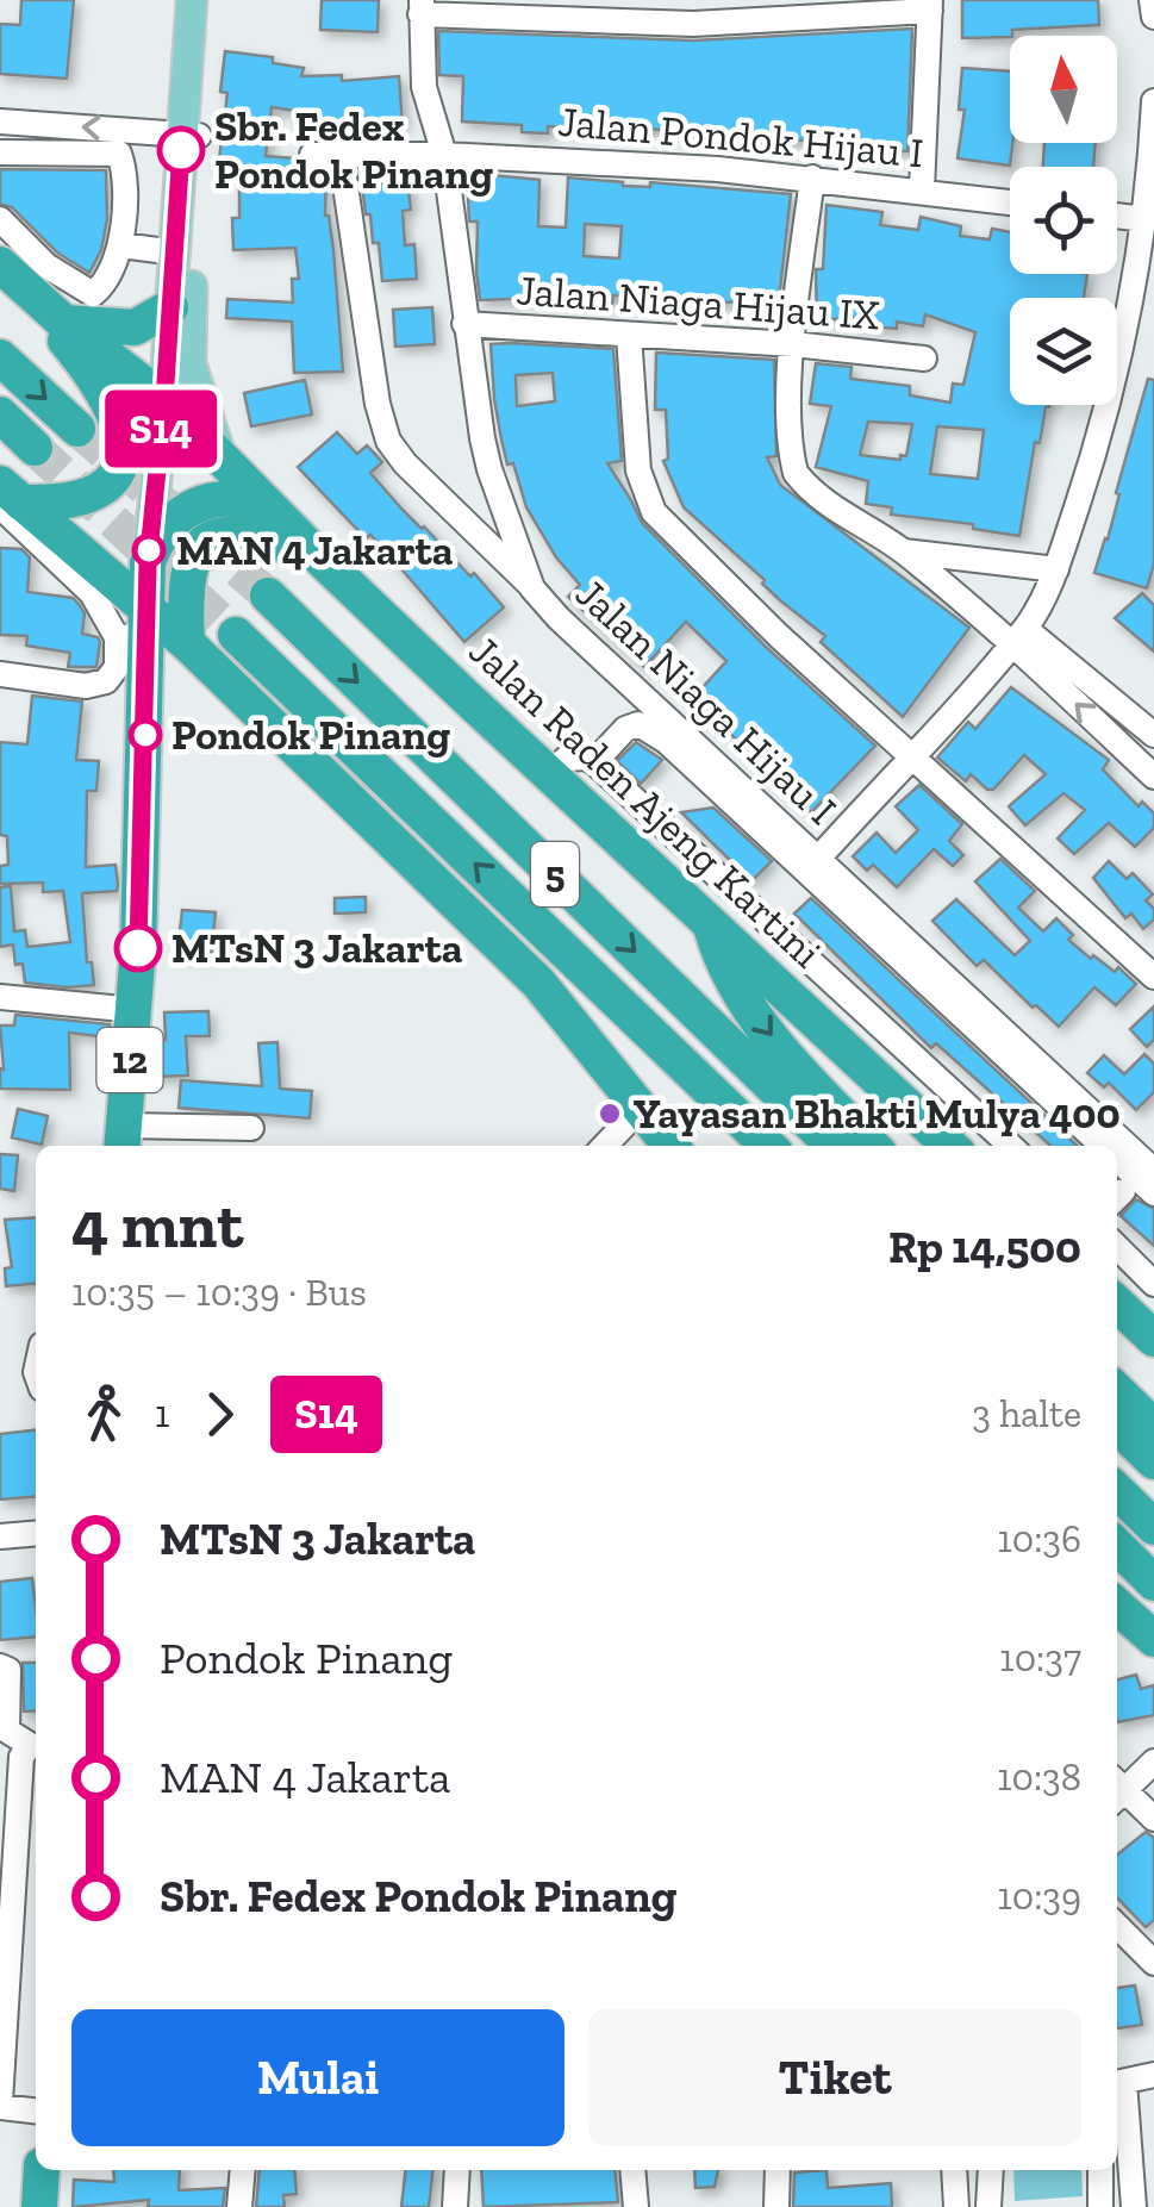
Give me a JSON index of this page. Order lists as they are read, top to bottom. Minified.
{"streets":{"highway":["Jalan Raden Ajeng Kartini","5","12"],"street":["Jalan Pondok Hijau I","Jalan Niaga Hijau IX","Jalan Niaga Hijau I"]},"crossings":[["Jalan Pondok Hijau I","Jalan Niaga Hijau I"],["Jalan Niaga Hijau IX","Jalan Niaga Hijau I"]],"places":["Sbr. Fedex Pondok Pinang","MAN 4 Jakarta","Pondok Pinang","MTsN 3 Jakarta","Yayasan Bhakti Mulya 400"],"lines":["bus line S14"],"north":"top","page":{"on_map":"S14","heading":["4 mnt","10:35 – 10:39 · Bus","Rp 14,500"],"legs":["1","S14","3 halte"],"list":[{"name":"MTsN 3 Jakarta","value":"10:36"},{"name":"Pondok Pinang","value":"10:37"},{"name":"MAN 4 Jakarta","value":"10:38"},{"name":"Sbr. Fedex Pondok Pinang","value":"10:39"}],"buttons":["Mulai","Tiket"]}}
